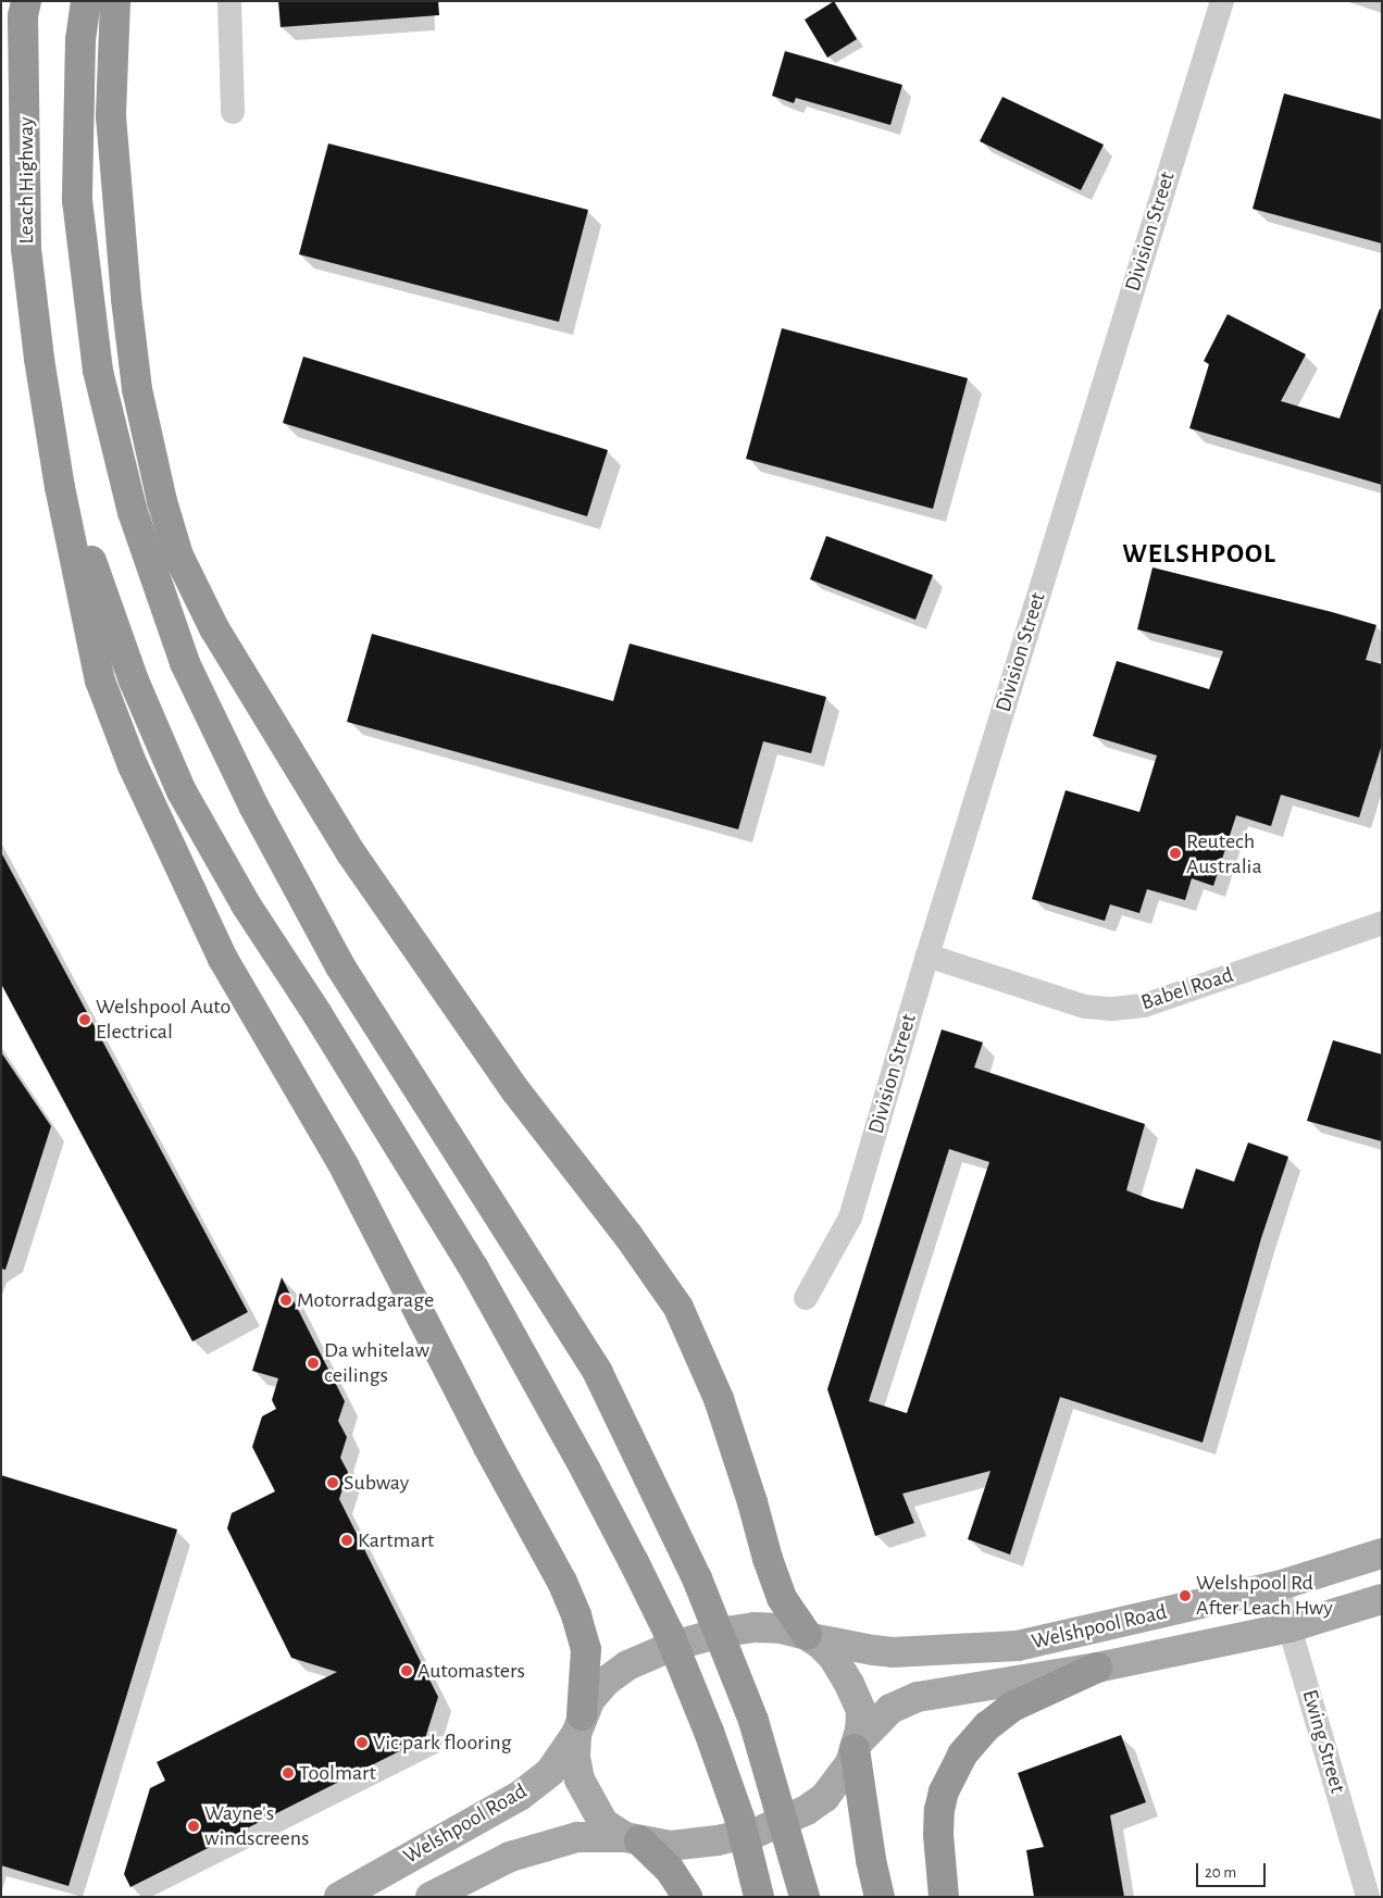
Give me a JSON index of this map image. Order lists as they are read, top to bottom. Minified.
{"streets":{"highway":["Leach Highway"],"main road":["Welshpool Road"],"street":["Division Street","Babel Road","Ewing Street"]},"crossings":[["Division Street","Babel Road"],["Welshpool Road","Ewing Street"]],"districts":["WELSHPOOL"],"places":["Reutech Australia","Welshpool Auto Electrical","Motorradgarage","Da whitelaw ceilings","Subway","Kartmart","Welshpool Rd After Leach Hwy","Automasters","Vic park flooring","Toolmart","Wayne's windscreens"],"scale_bar":"20 m"}
